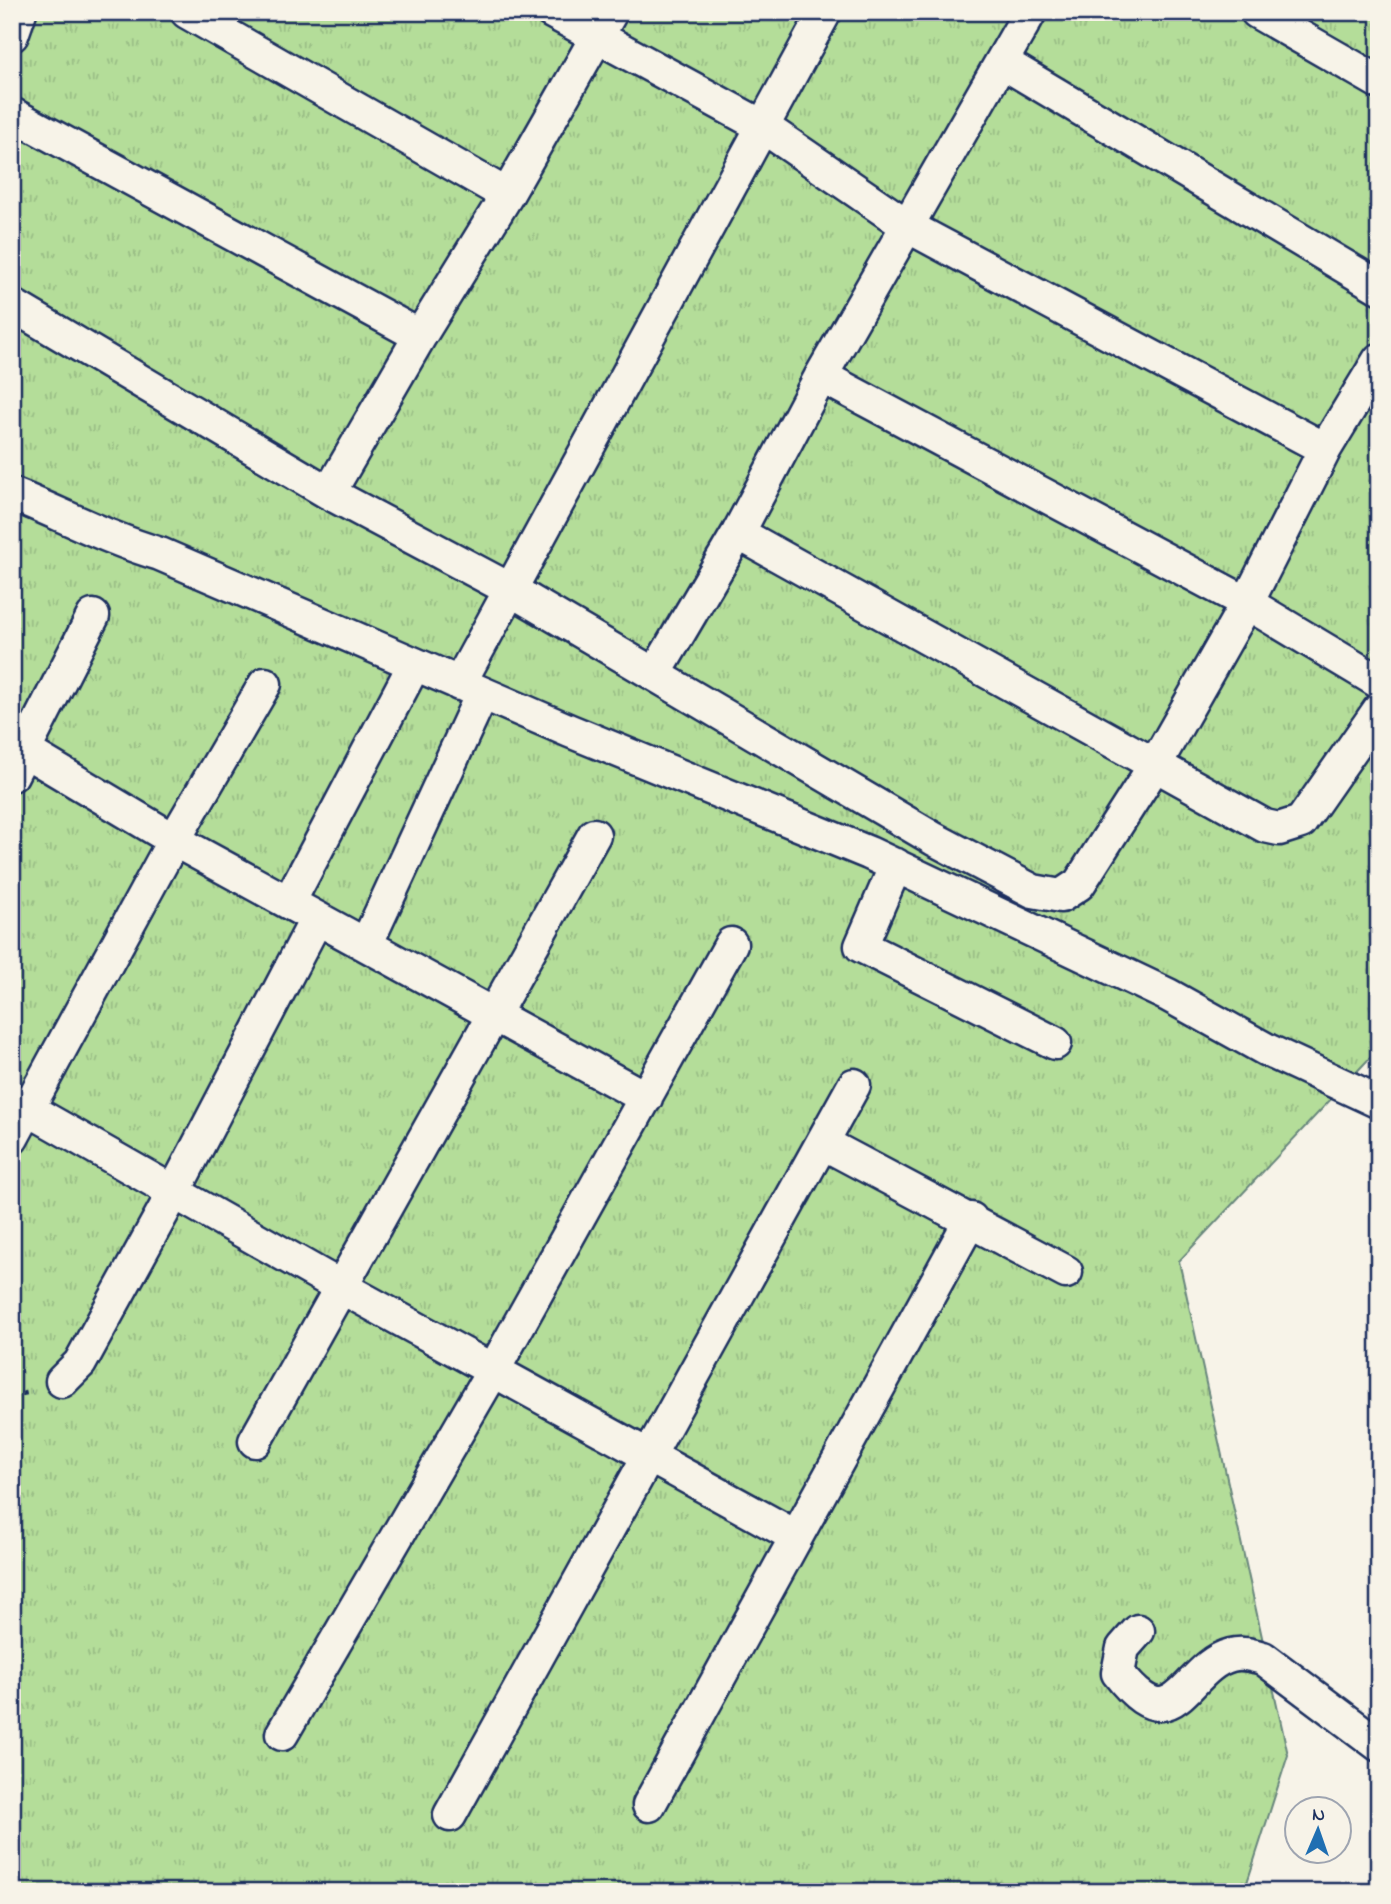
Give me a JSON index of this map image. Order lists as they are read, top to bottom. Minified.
{"north":"top"}
